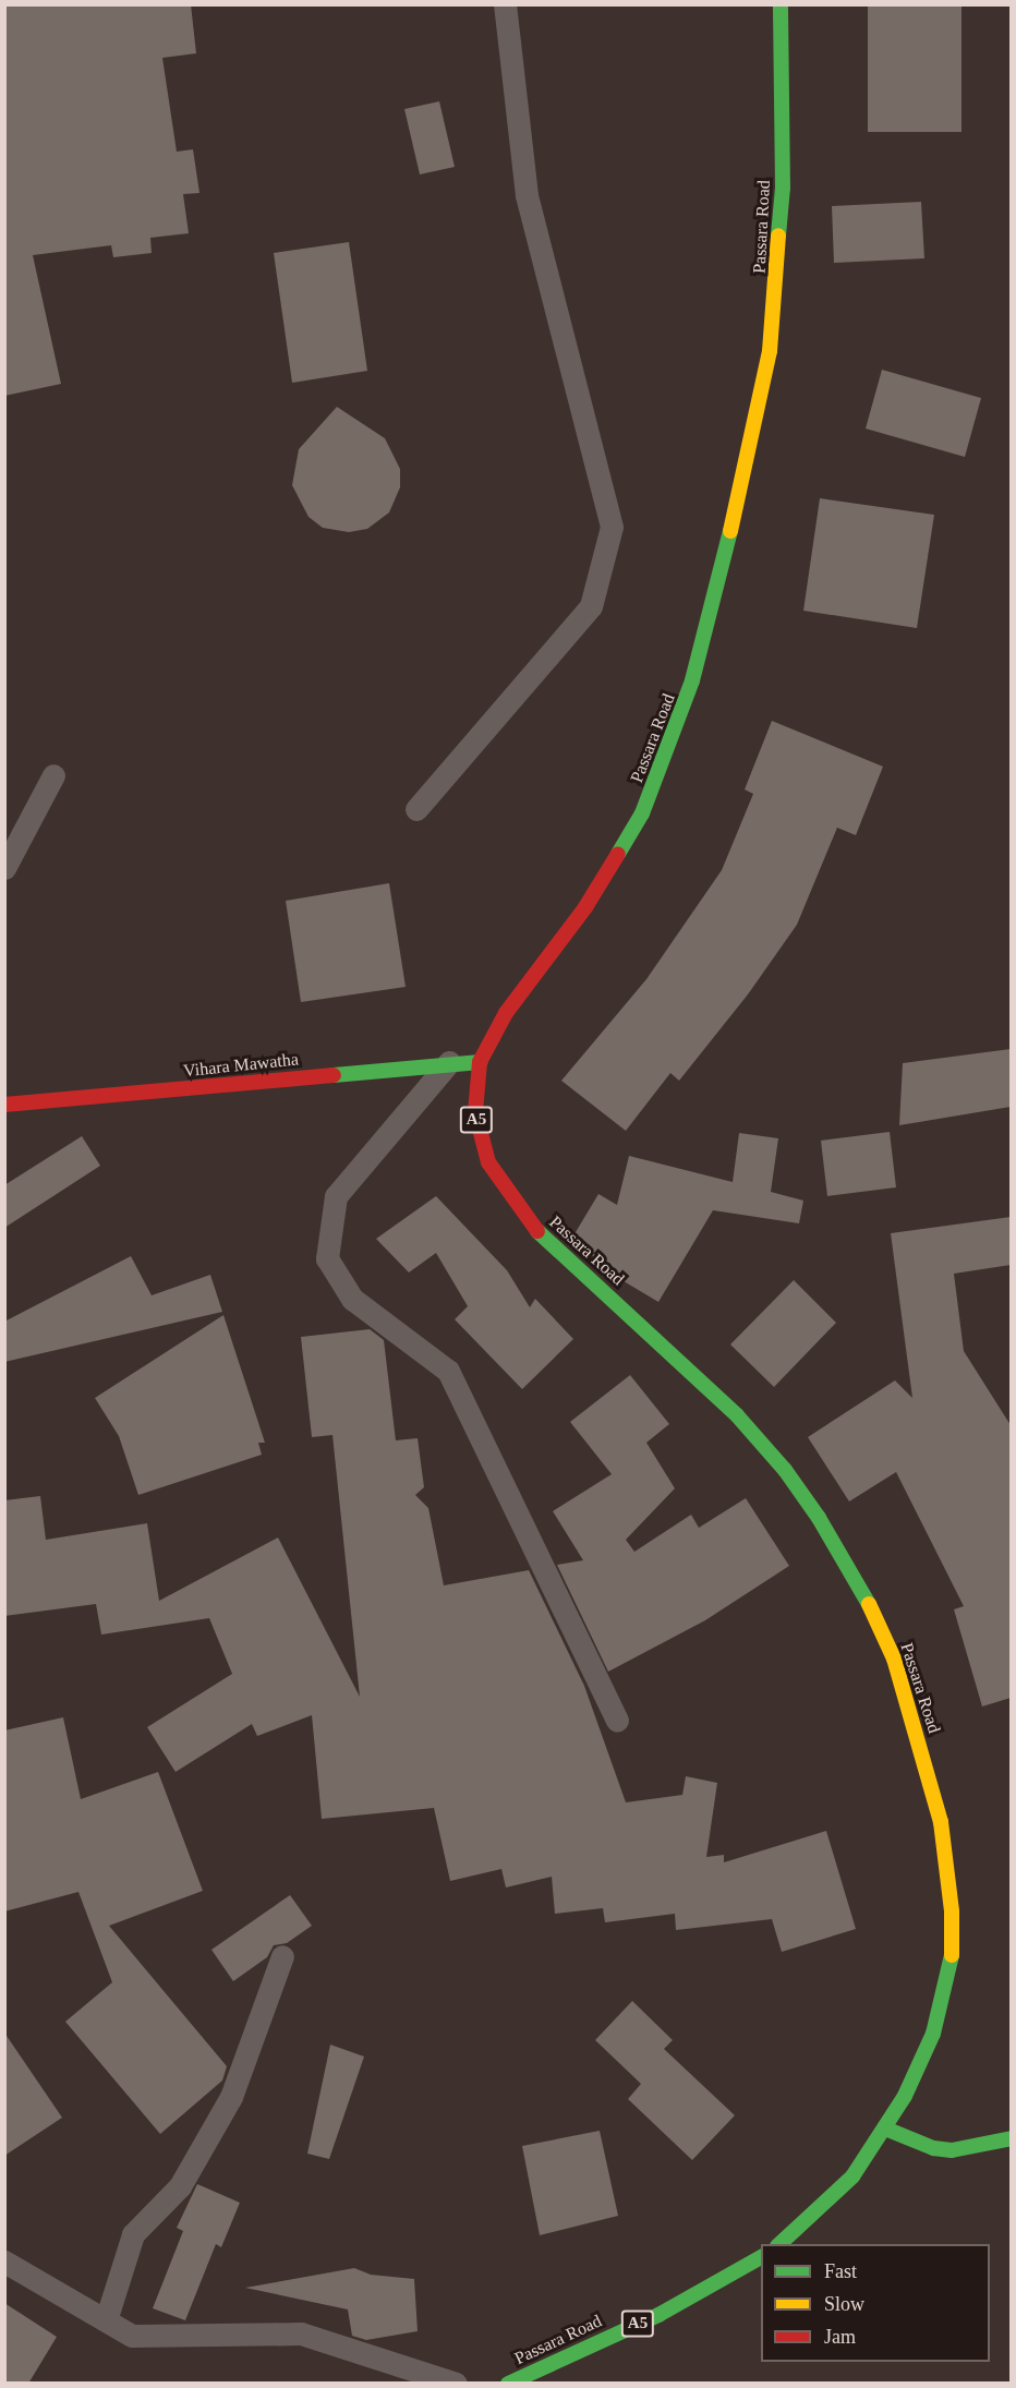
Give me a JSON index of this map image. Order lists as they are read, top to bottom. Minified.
{"streets":{"main road":["Passara Road","Vihara Mawatha","A5"]},"crossings":[["Passara Road","Vihara Mawatha"]],"legend":["Fast","Slow","Jam"]}
